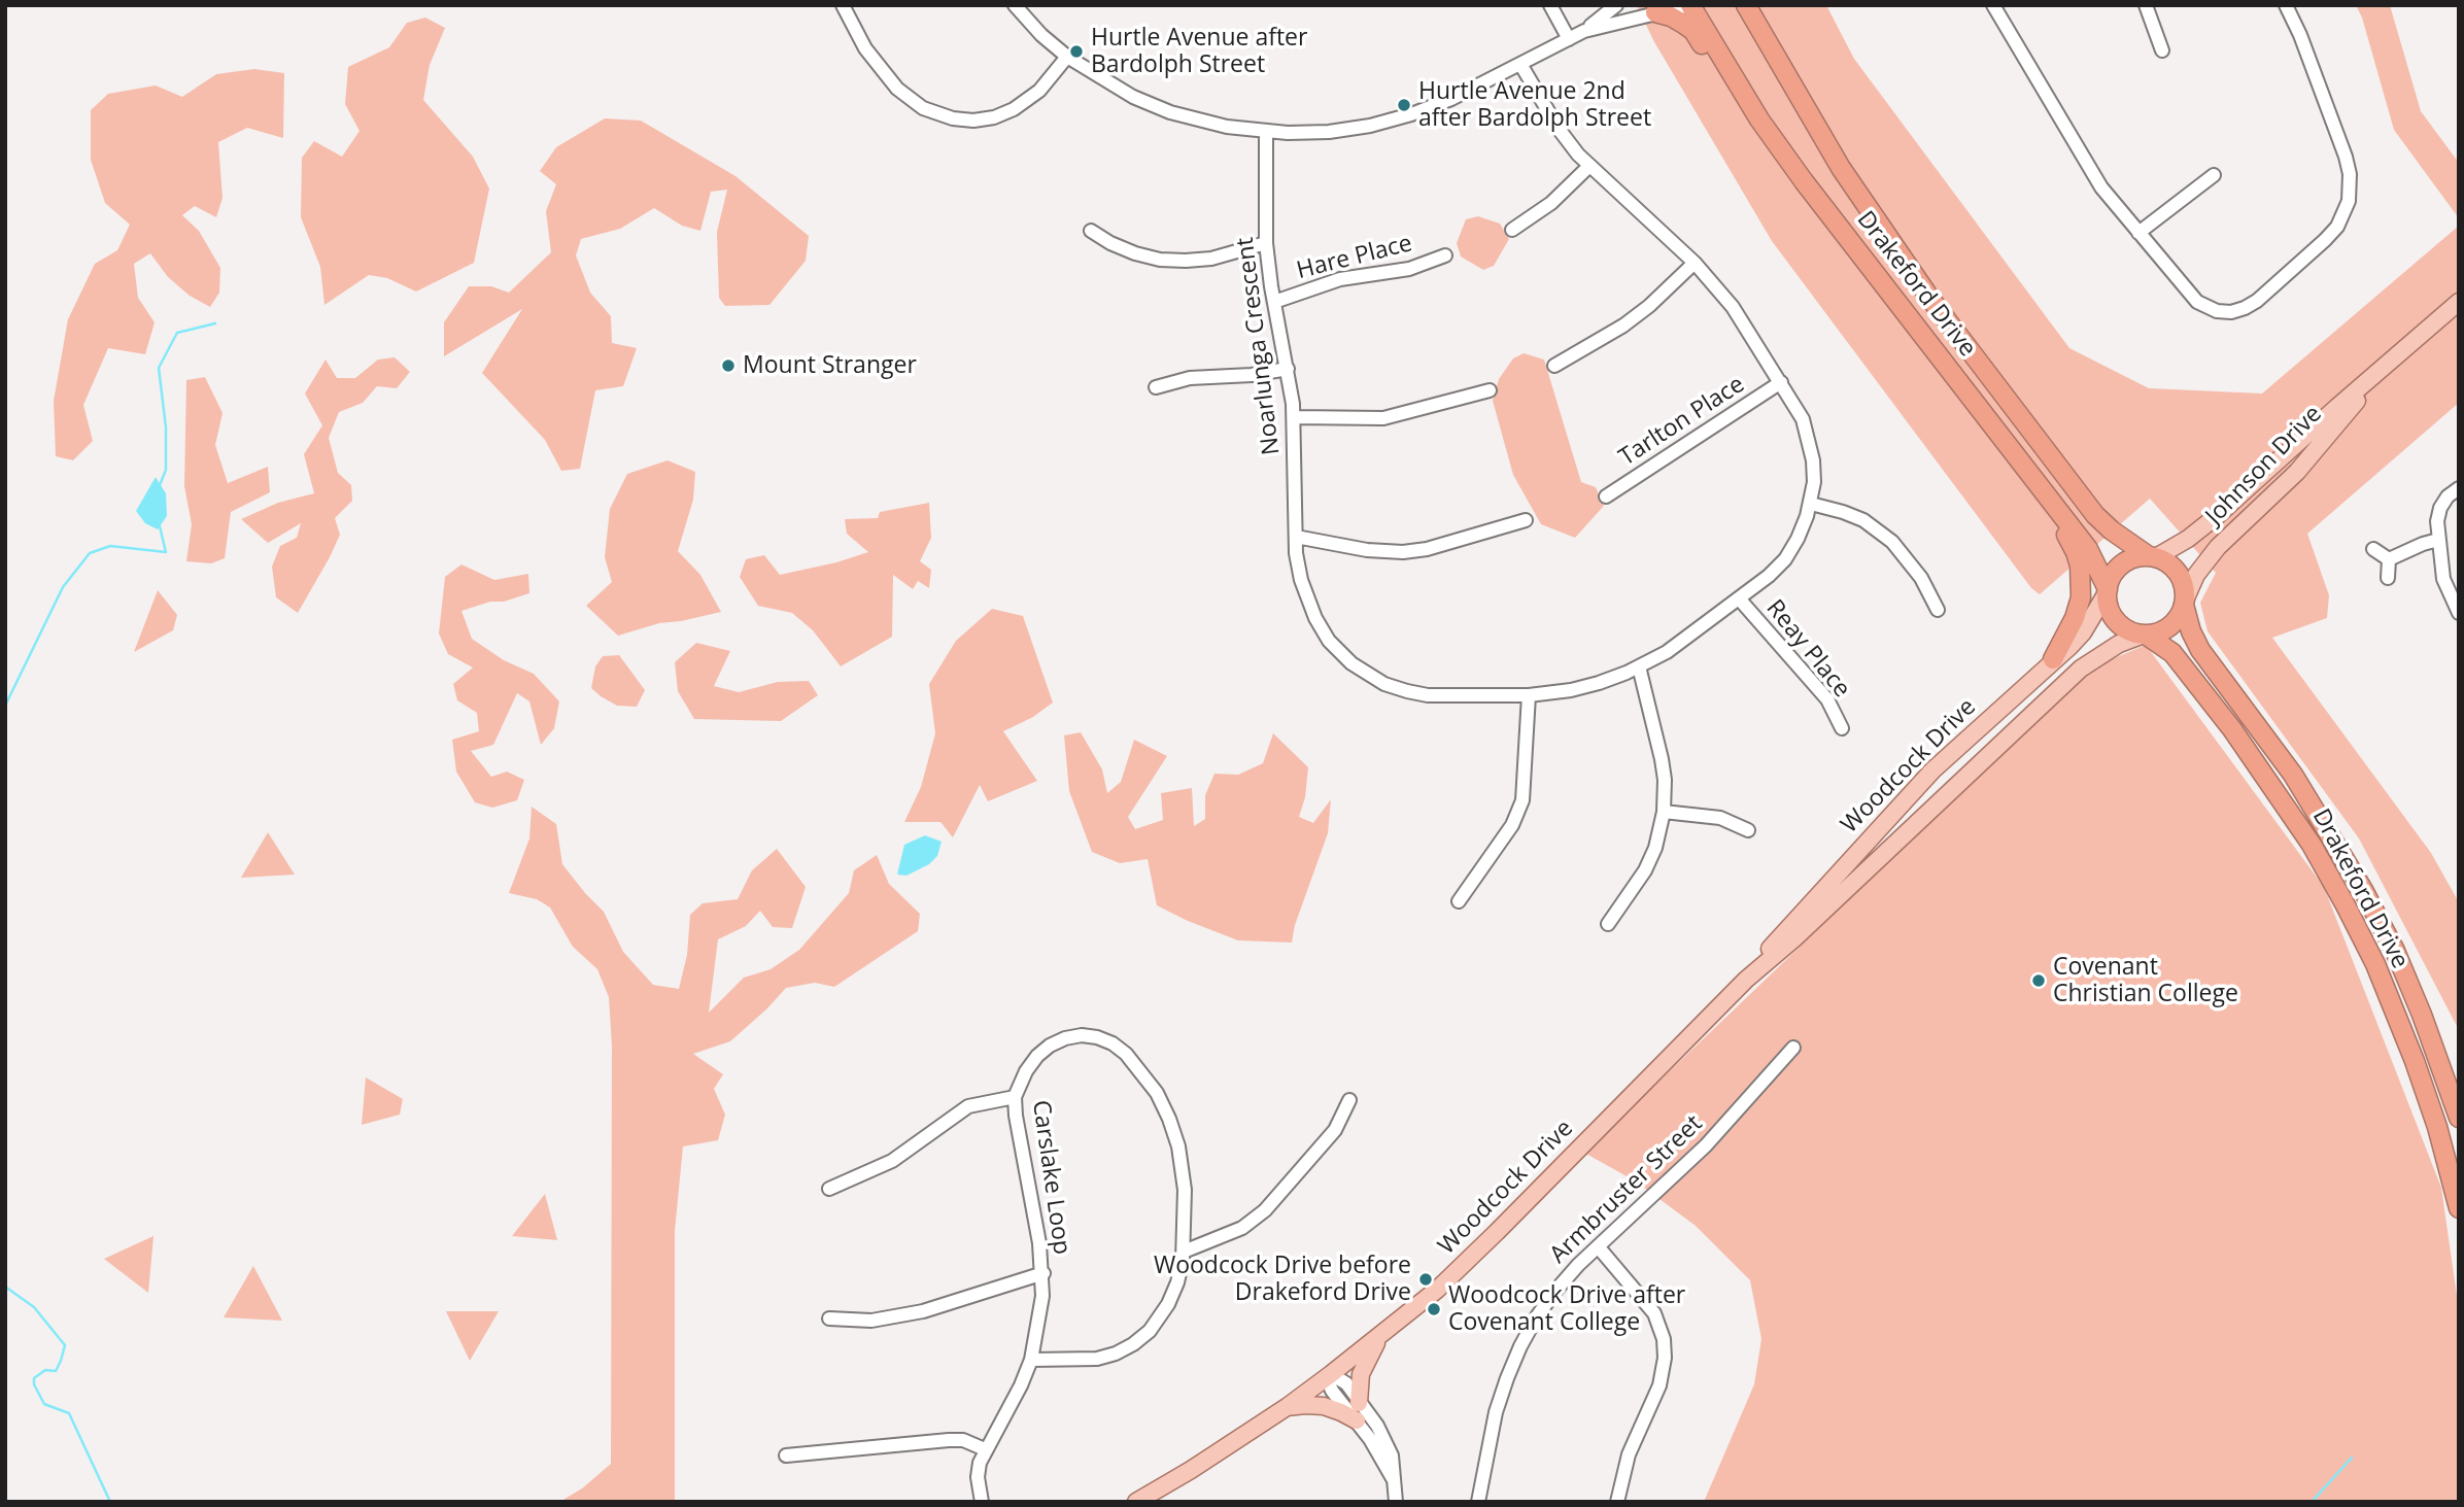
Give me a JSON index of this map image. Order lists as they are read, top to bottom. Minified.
{"streets":{"highway":["Drakeford Drive"],"main road":["Johnson Drive","Woodcock Drive"],"street":["Hare Place","Noarlunga Crescent","Tarlton Place","Reay Place","Carslake Loop","Armbruster Street"]},"crossings":[["Hare Place","Noarlunga Crescent"],["Drakeford Drive","Johnson Drive"],["Drakeford Drive","Woodcock Drive"],["Noarlunga Crescent","Tarlton Place"],["Noarlunga Crescent","Reay Place"],["Johnson Drive","Woodcock Drive"]],"places":["Hurtle Avenue after Bardolph Street","Hurtle Avenue 2nd after Bardolph Street","Mount Stranger","Covenant Christian College","Woodcock Drive before Drakeford Drive","Woodcock Drive after Covenant College"]}
